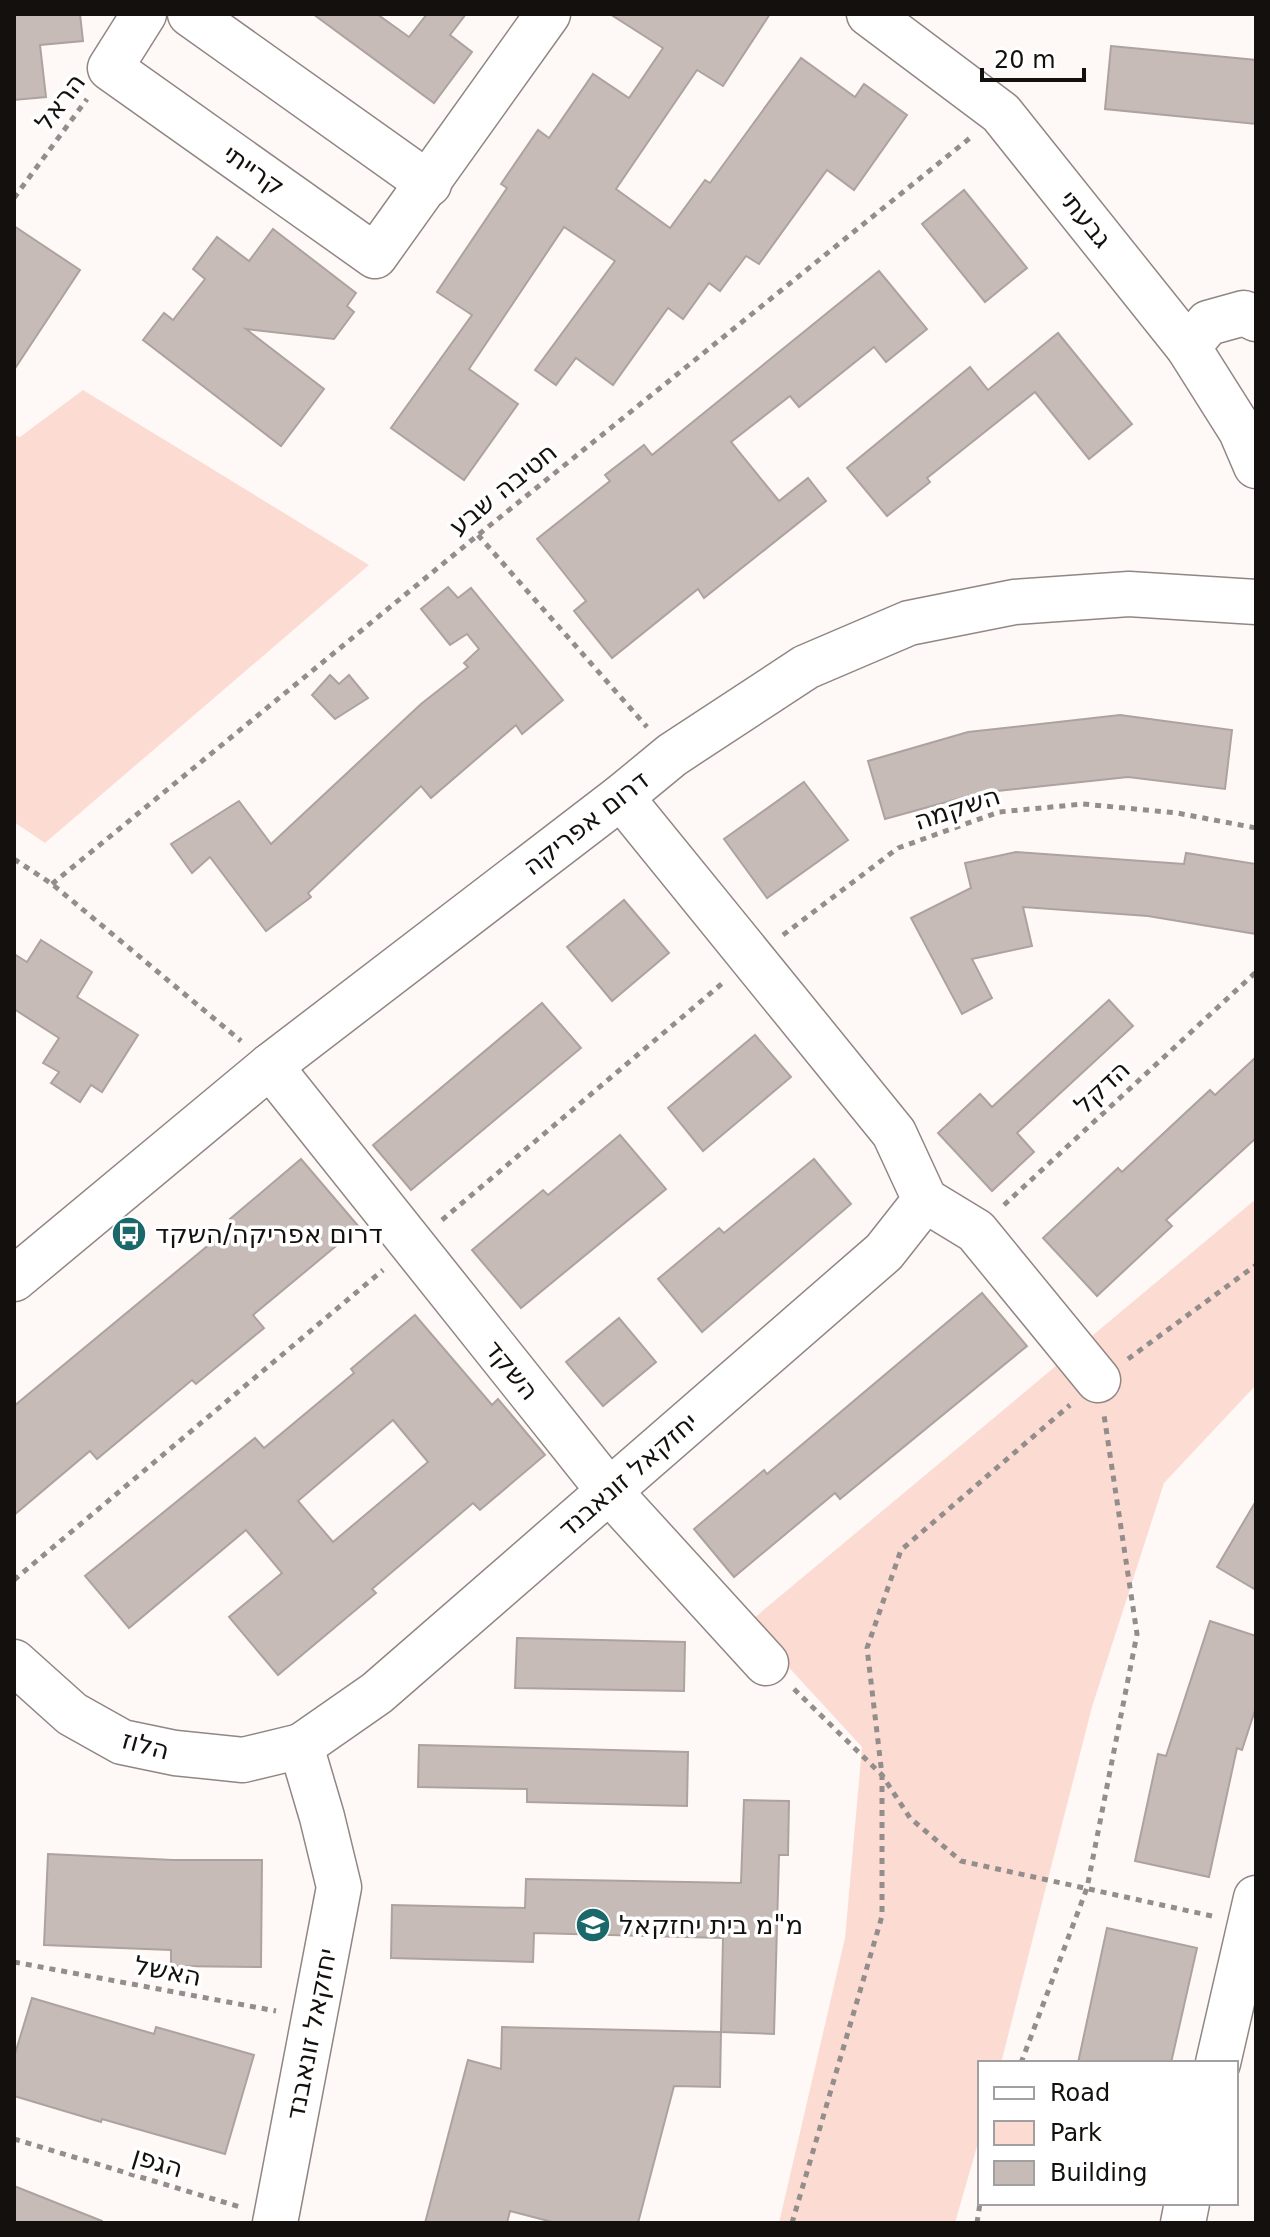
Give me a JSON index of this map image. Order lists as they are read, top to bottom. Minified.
{"streets":{"street":["קרייתי","גבעתי","דרום אפריקה","השקד","יחזקאל זונאבנד","הלוז"],"path":["הראל","חטיבה שבע","השקמה","הדקל","האשל","הגפן"]},"crossings":[["הראל","קרייתי"],["דרום אפריקה","השקד"],["השקד","יחזקאל זונאבנד"],["יחזקאל זונאבנד","הלוז"],["יחזקאל זונאבנד","האשל"],["יחזקאל זונאבנד","הגפן"]],"places":{"bus stop":["דרום אפריקה/השקד"],"school or university":["מ\"מ בית יחזקאל"]},"legend":["Road","Park","Building"],"scale_bar":"20 m"}
